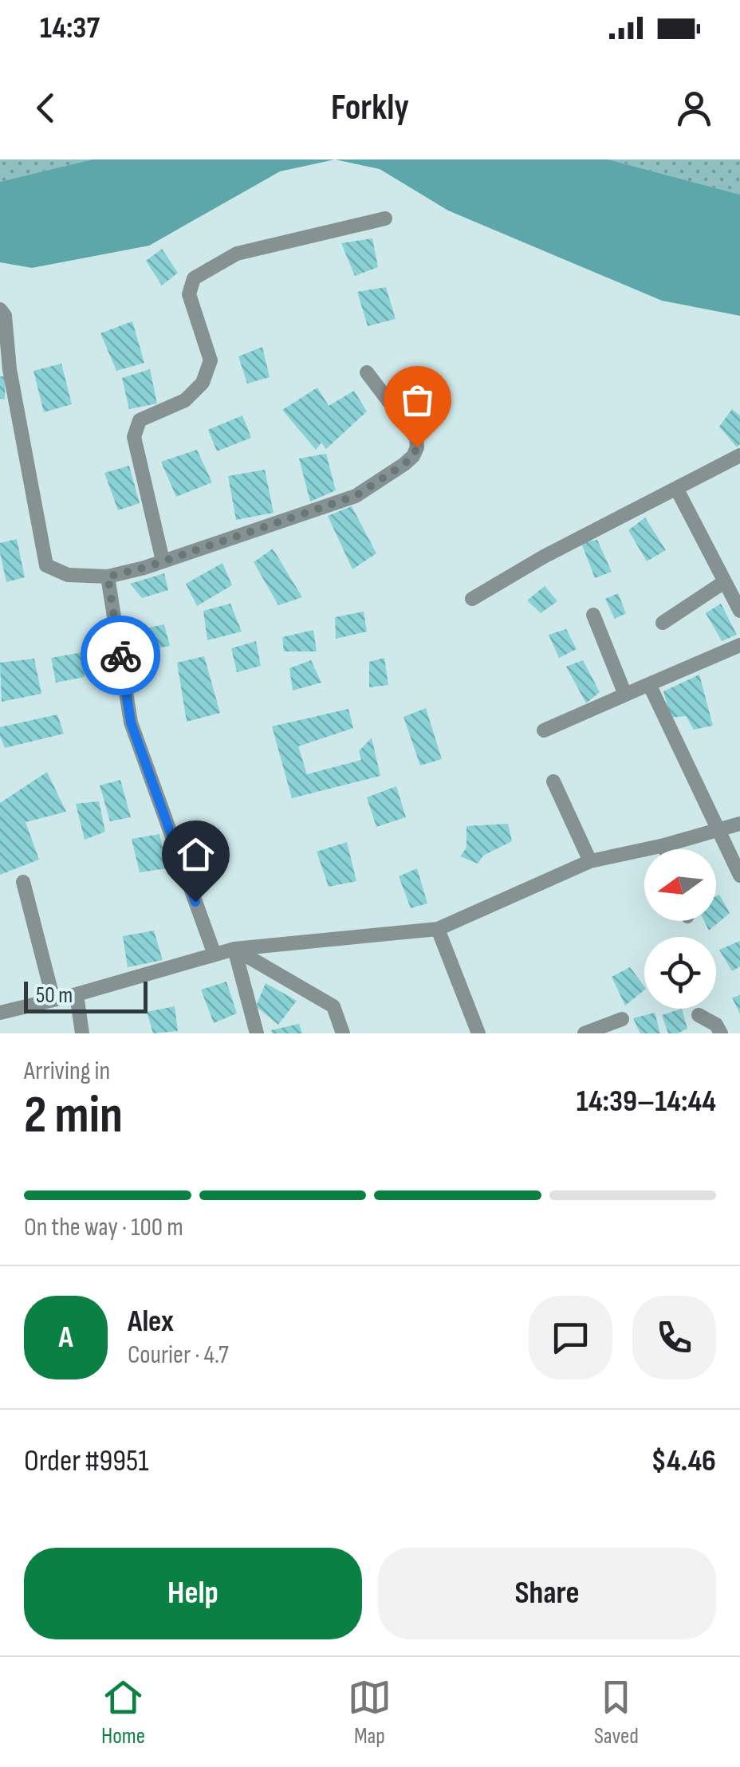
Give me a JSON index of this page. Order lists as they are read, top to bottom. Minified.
{"scale_bar":"50 m","north":"left","page":{"status":"14:37","header":"Forkly","scale":"50 m","heading":["2 min","Arriving in","14:39–14:44"],"panel":["Alex","Courier · 4.7","Order #9951","$4.46"],"bar":"On the way · 100 m","round":"A","buttons":["Help","Share"],"tabs":["Home","Map","Saved"]}}
